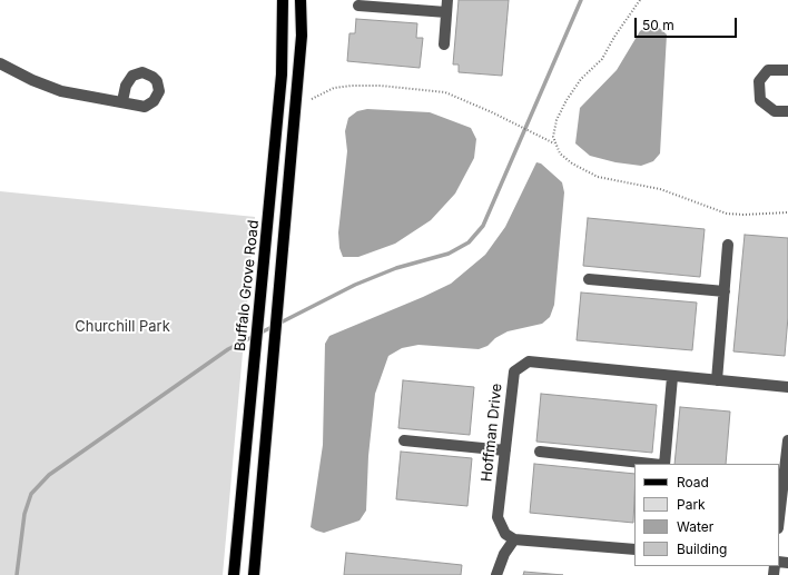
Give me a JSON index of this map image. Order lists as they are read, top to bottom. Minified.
{"streets":{"main road":["Buffalo Grove Road"],"street":["Hoffman Drive"]},"parks":["Churchill Park"],"legend":["Road","Park","Water","Building"],"scale_bar":"50 m"}
